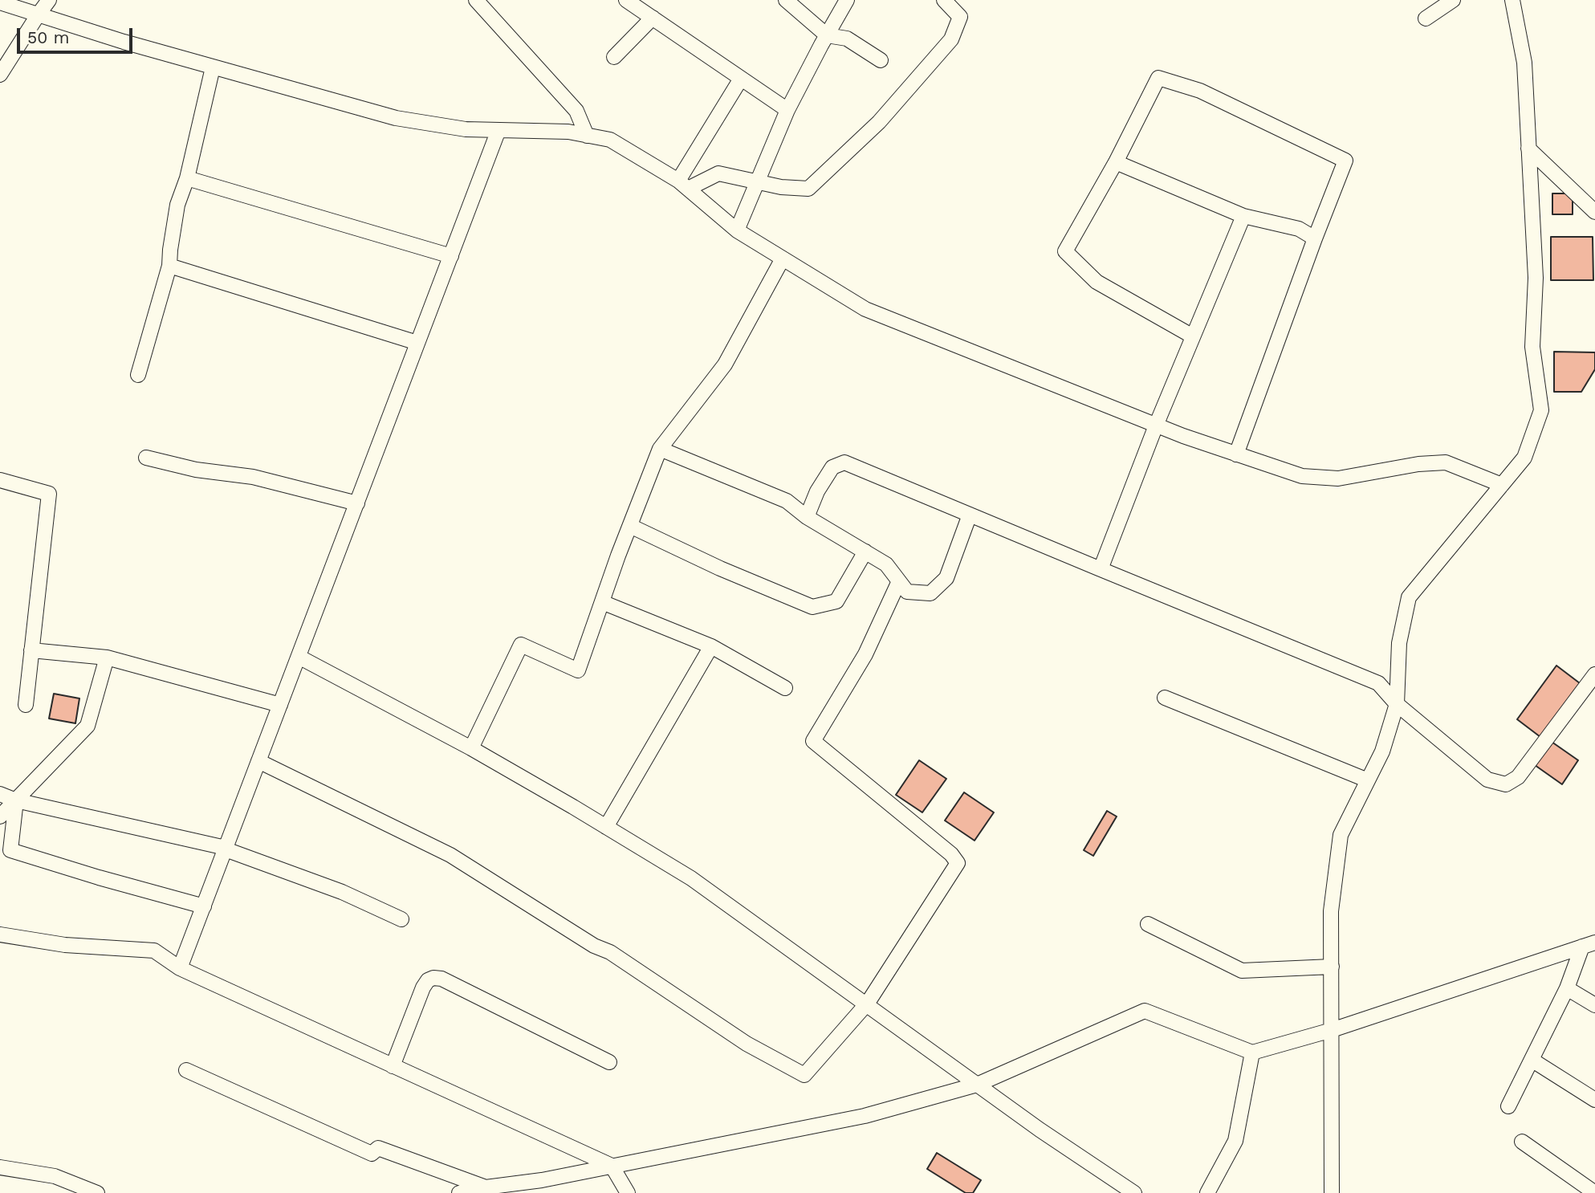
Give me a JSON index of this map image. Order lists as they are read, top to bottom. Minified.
{"scale_bar":"50 m"}
